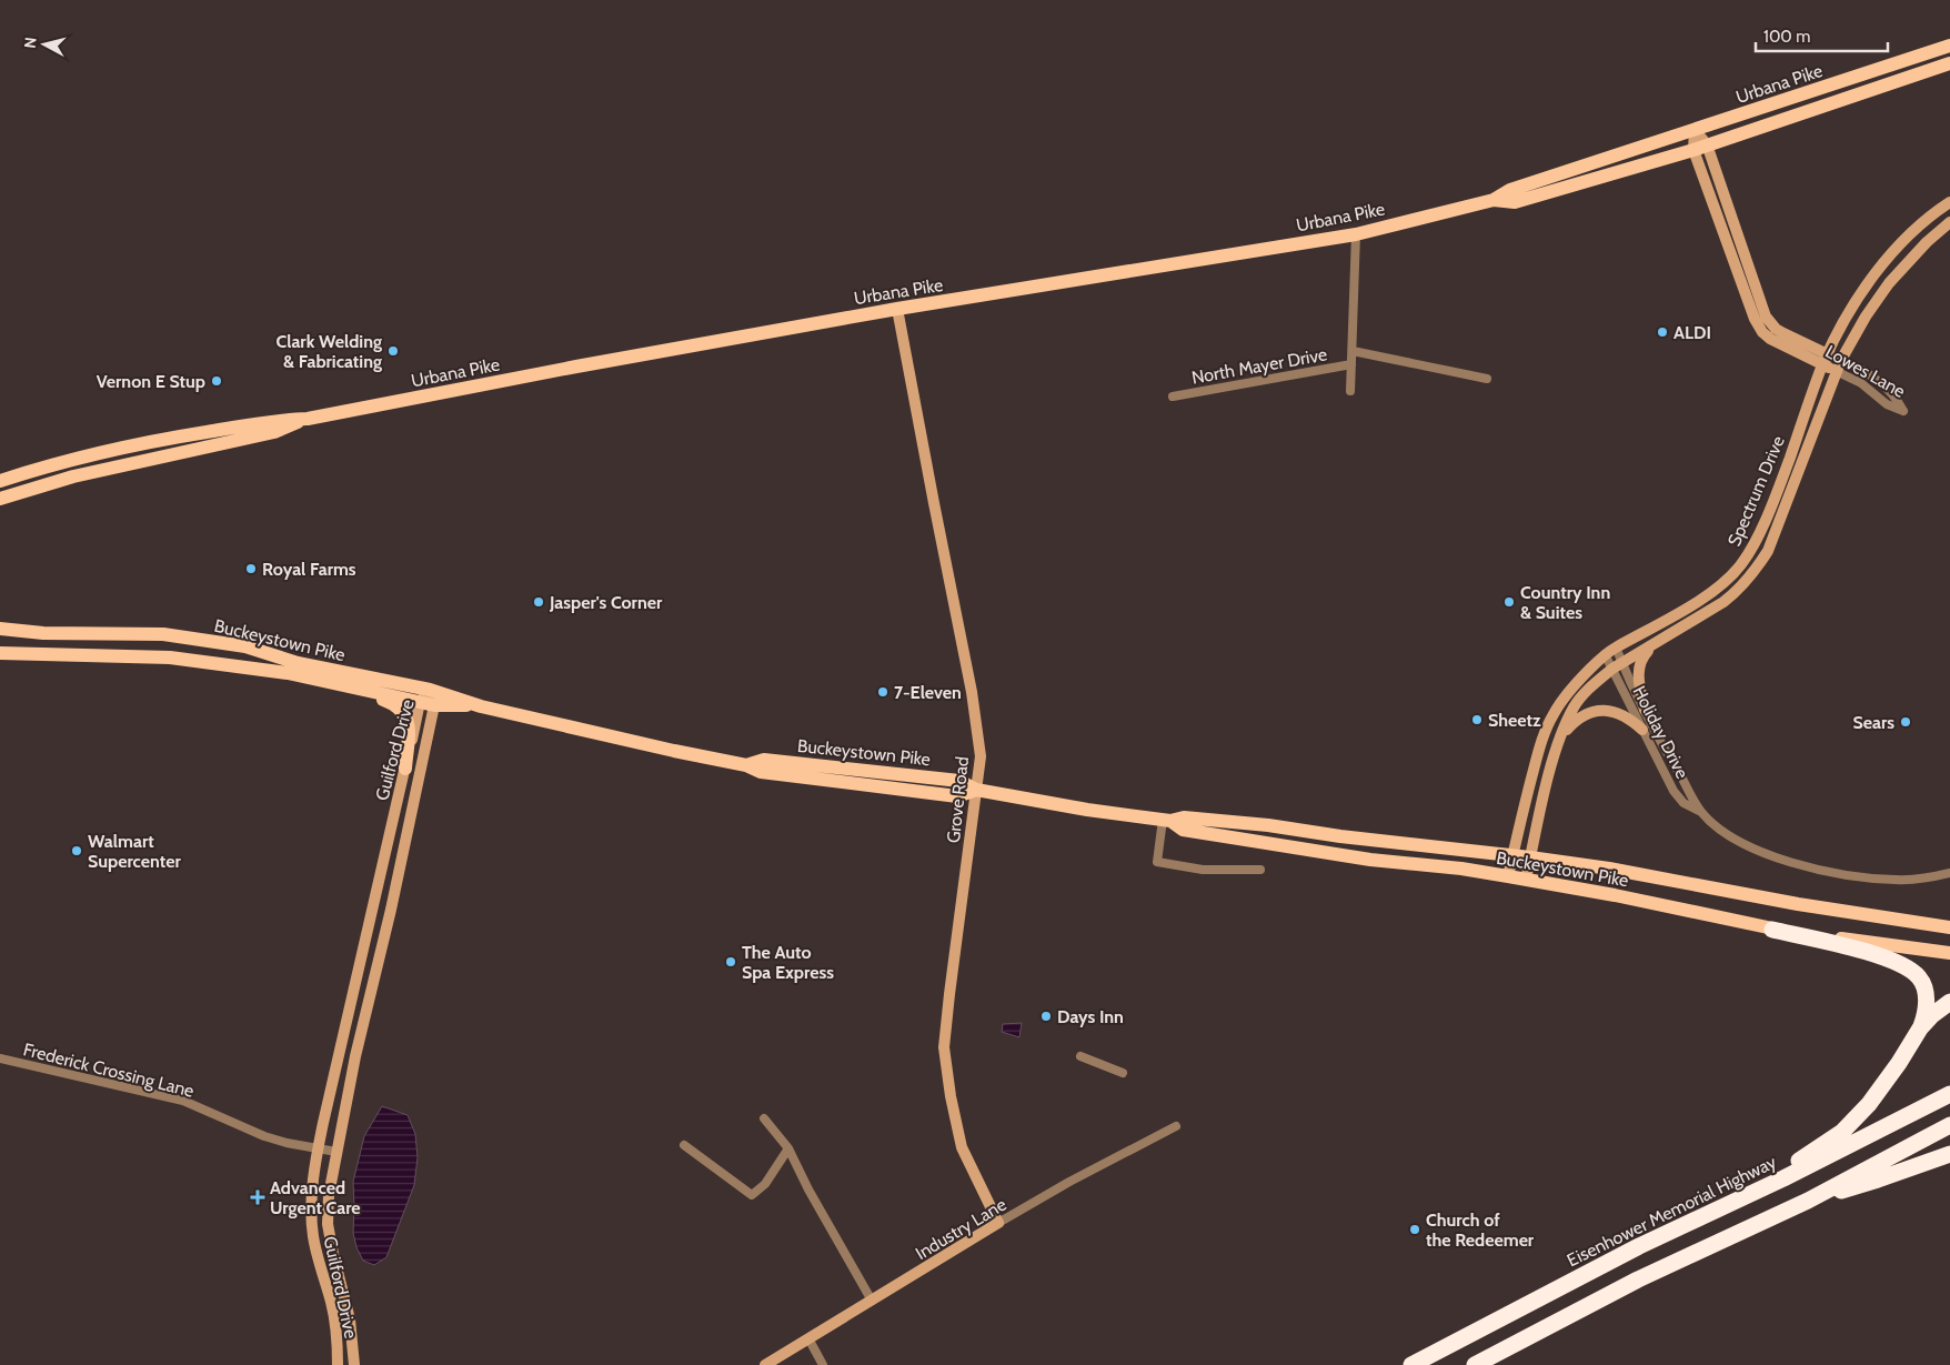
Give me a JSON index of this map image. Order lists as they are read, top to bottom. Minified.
{"streets":{"highway":["Eisenhower Memorial Highway"],"main road":["Urbana Pike","Lowes Lane","Spectrum Drive","Buckeystown Pike","Guilford Drive","Grove Road","Industry Lane"],"street":["North Mayer Drive","Holiday Drive","Frederick Crossing Lane"]},"crossings":[["Urbana Pike","Lowes Lane"],["Urbana Pike","Grove Road"],["Lowes Lane","Spectrum Drive"],["Spectrum Drive","Buckeystown Pike"],["Spectrum Drive","Holiday Drive"],["Buckeystown Pike","Guilford Drive"],["Buckeystown Pike","Grove Road"],["Guilford Drive","Frederick Crossing Lane"],["Grove Road","Industry Lane"]],"places":{"other":["ALDI","Clark Welding & Fabricating","Vernon E Stup","Royal Farms","Jasper's Corner","Country Inn & Suites","7-Eleven","Sheetz","Sears","Walmart Supercenter","The Auto Spa Express","Days Inn","Church of the Redeemer"],"health":["Advanced Urgent Care"]},"scale_bar":"100 m","north":"left"}
